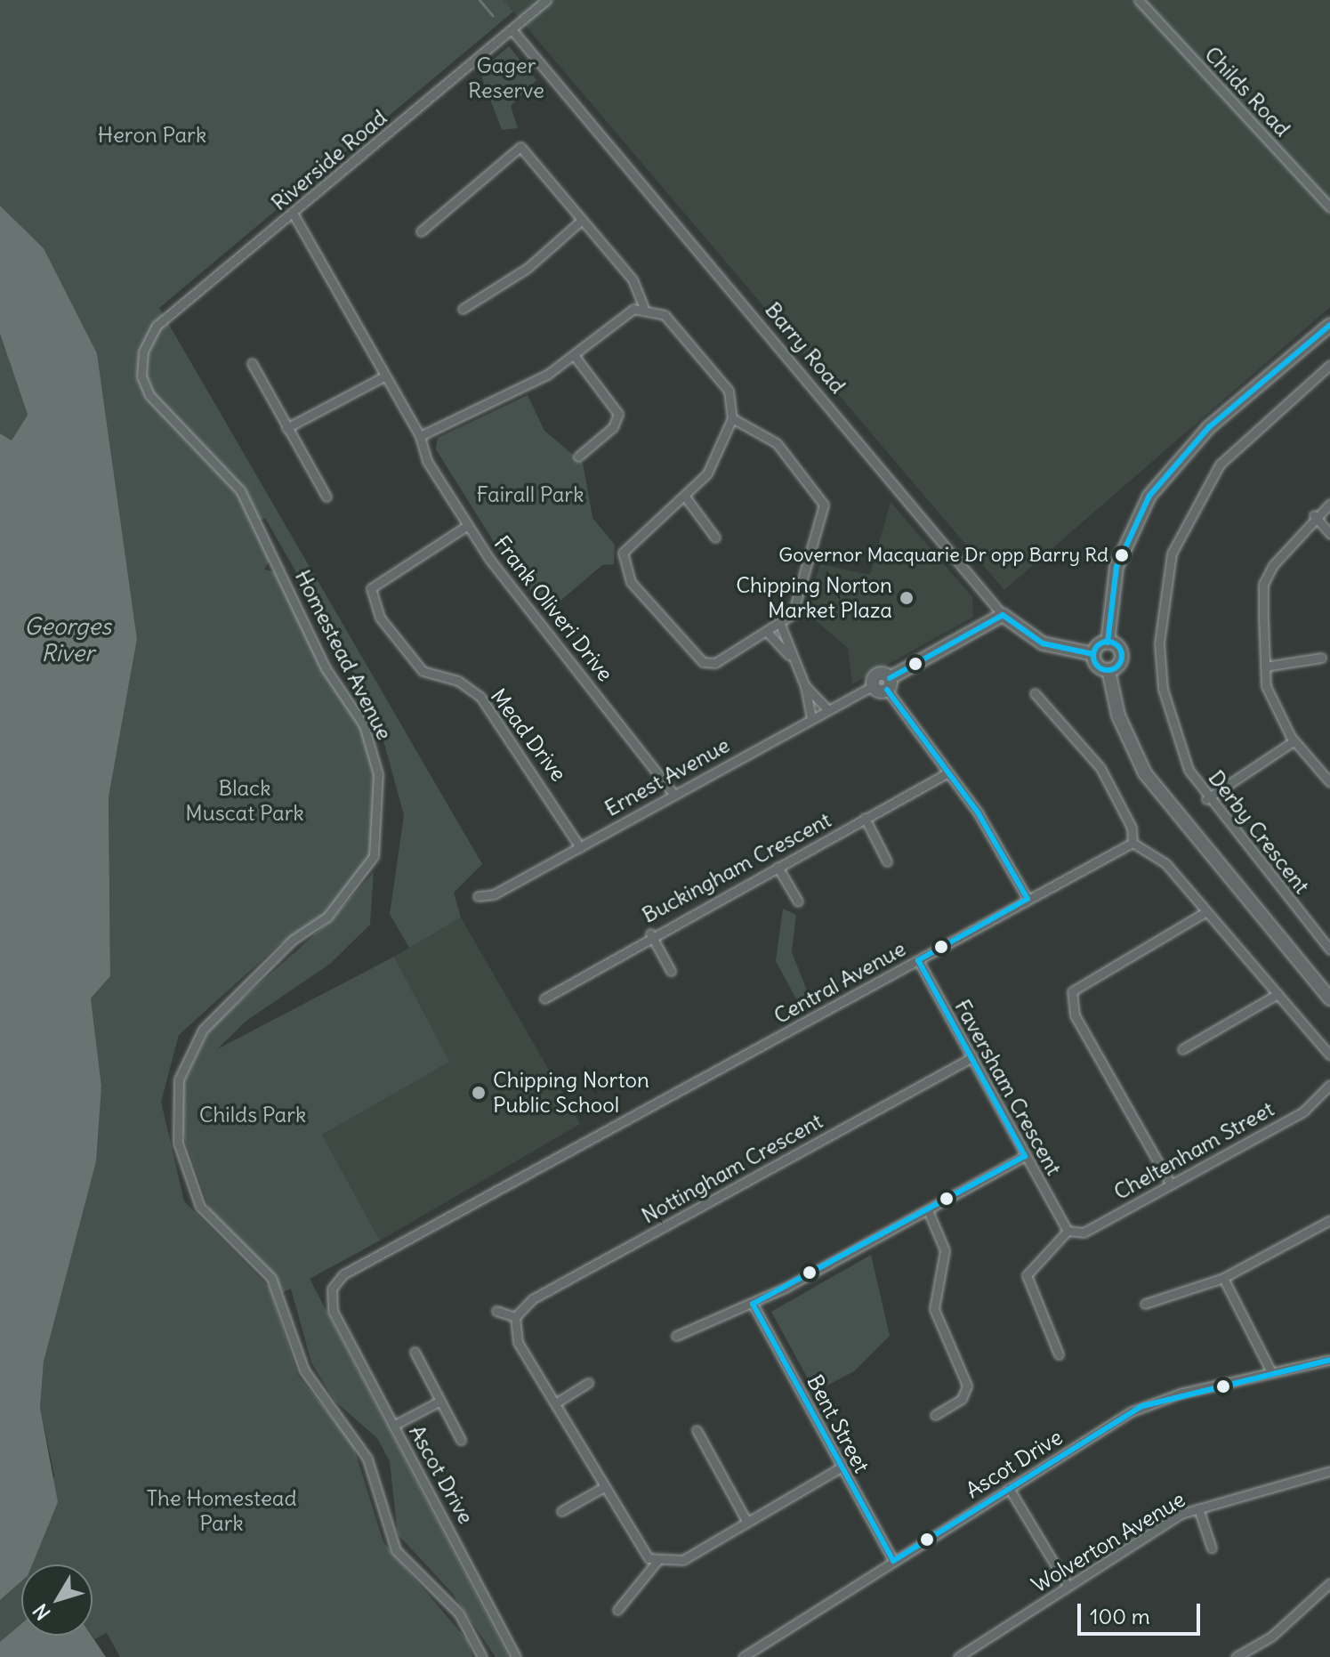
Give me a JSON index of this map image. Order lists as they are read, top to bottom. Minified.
{"streets":{"main road":["Barry Road"],"street":["Childs Road","Riverside Road","Frank Oliveri Drive","Homestead Avenue","Mead Drive","Ernest Avenue","Derby Crescent","Buckingham Crescent","Central Avenue","Faversham Crescent","Cheltenham Street","Nottingham Crescent","Bent Street","Ascot Drive","Wolverton Avenue"]},"crossings":[["Riverside Road","Barry Road"],["Riverside Road","Frank Oliveri Drive"],["Riverside Road","Homestead Avenue"],["Frank Oliveri Drive","Mead Drive"],["Frank Oliveri Drive","Ernest Avenue"],["Mead Drive","Ernest Avenue"],["Central Avenue","Faversham Crescent"],["Central Avenue","Ascot Drive"],["Faversham Crescent","Cheltenham Street"],["Faversham Crescent","Nottingham Crescent"],["Bent Street","Ascot Drive"]],"water":["Georges River"],"parks":["Gager Reserve","Heron Park","Fairall Park","Black Muscat Park","Childs Park","The Homestead Park"],"places":["Governor Macquarie Dr opp Barry Rd","Chipping Norton Market Plaza","Chipping Norton Public School"],"scale_bar":"100 m","north":"bottom left"}
